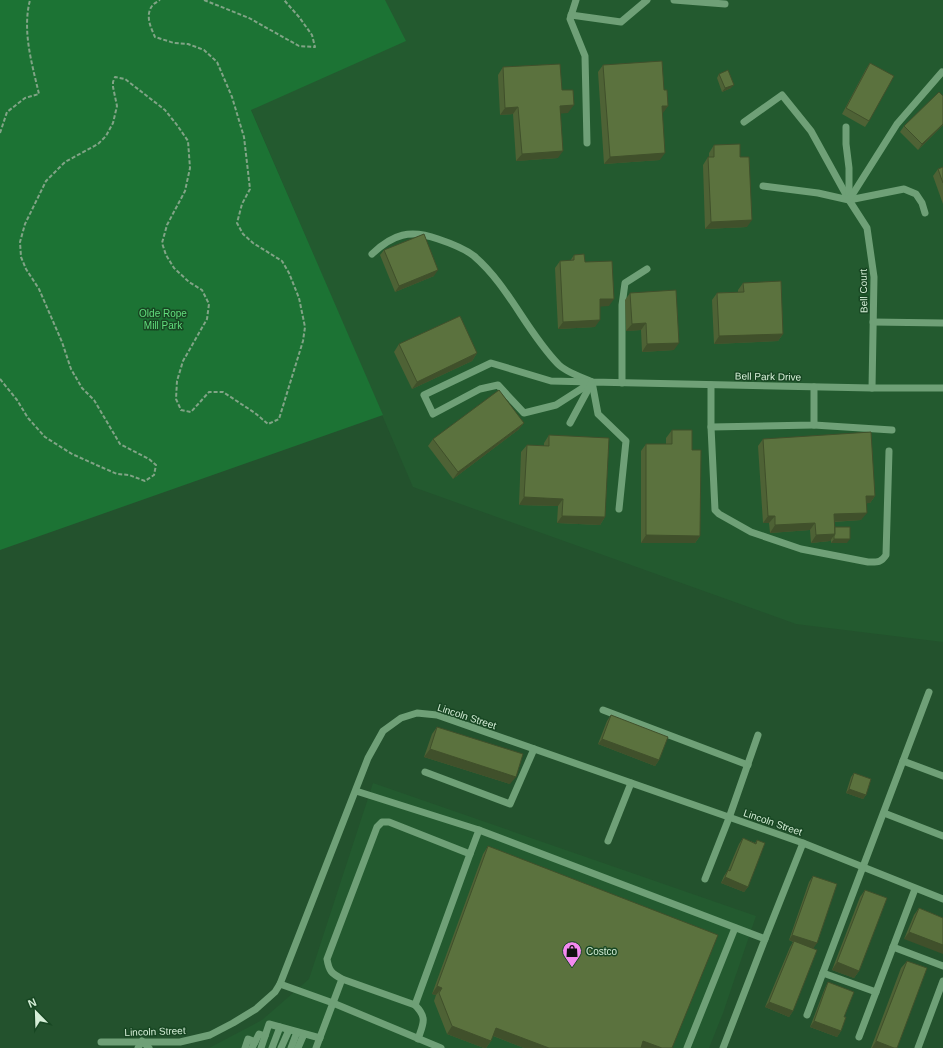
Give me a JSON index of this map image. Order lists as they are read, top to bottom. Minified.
{"streets":{"street":["Bell Court","Bell Park Drive","Lincoln Street"]},"crossings":[["Bell Court","Bell Park Drive"]],"parks":["Olde Rope Mill Park"],"places":{"shop":["Costco"]},"north":"top left"}
